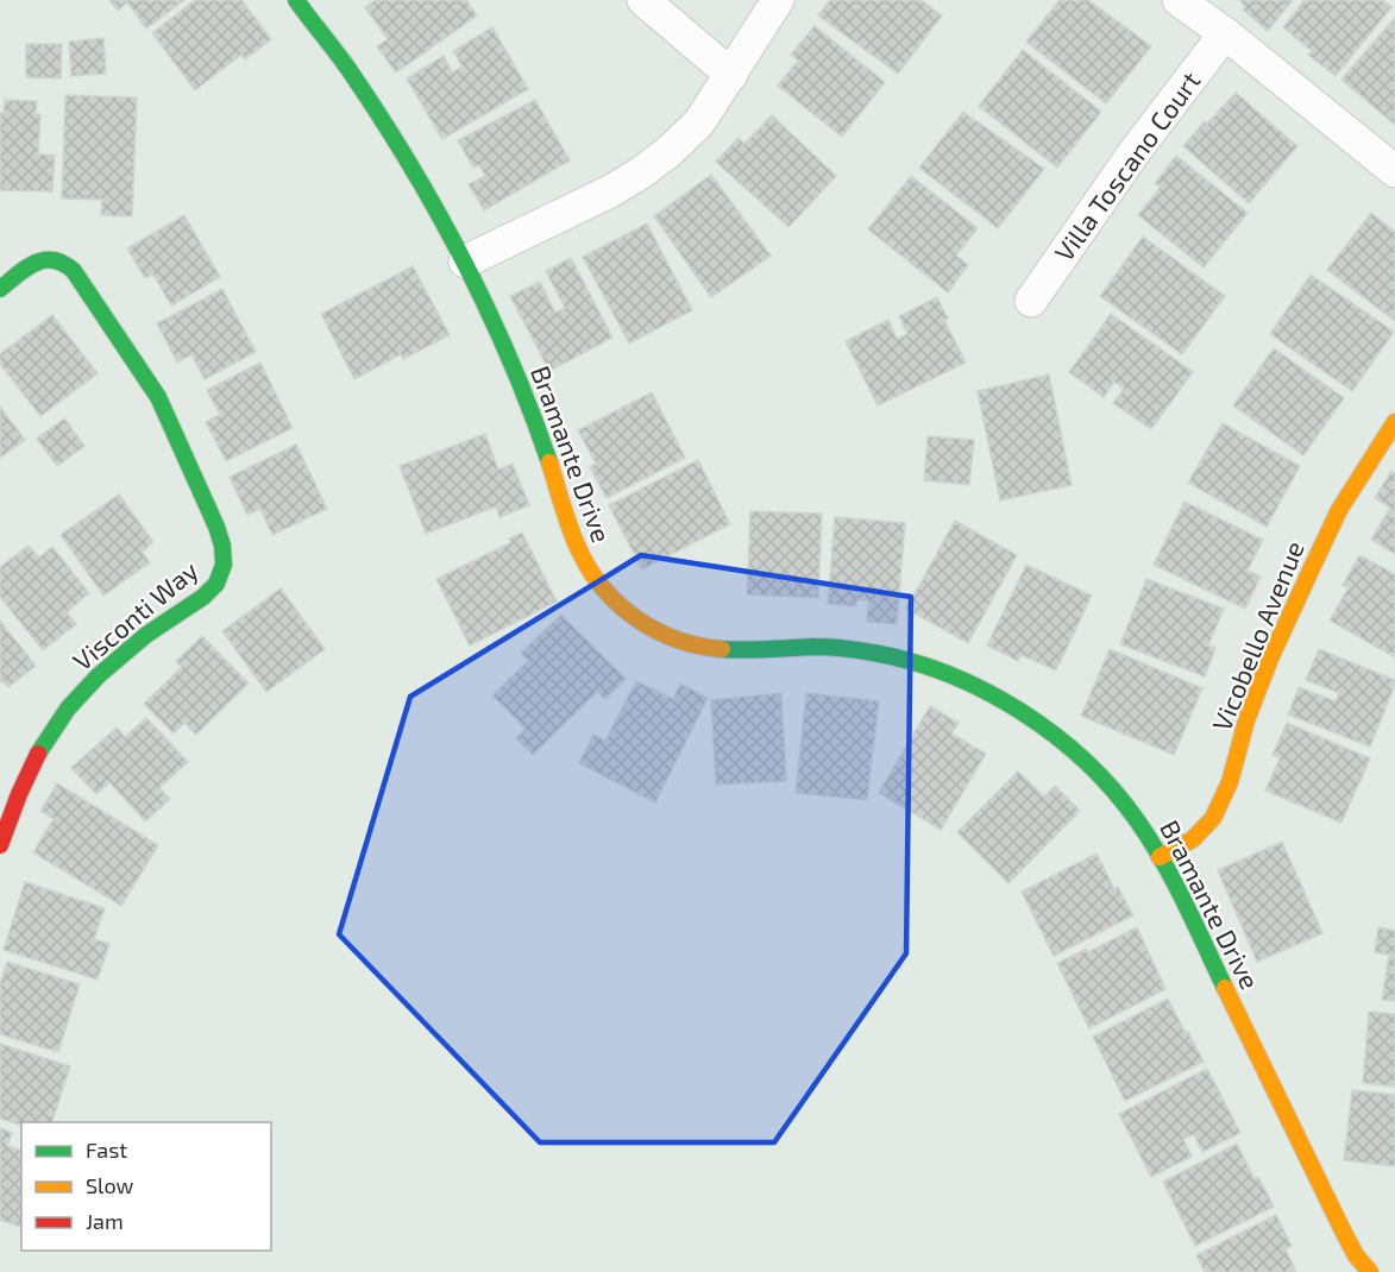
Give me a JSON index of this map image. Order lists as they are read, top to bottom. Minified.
{"streets":{"street":["Villa Toscano Court","Bramante Drive","Visconti Way","Vicobello Avenue"]},"crossings":[["Bramante Drive","Vicobello Avenue"]],"legend":["Fast","Slow","Jam"]}
